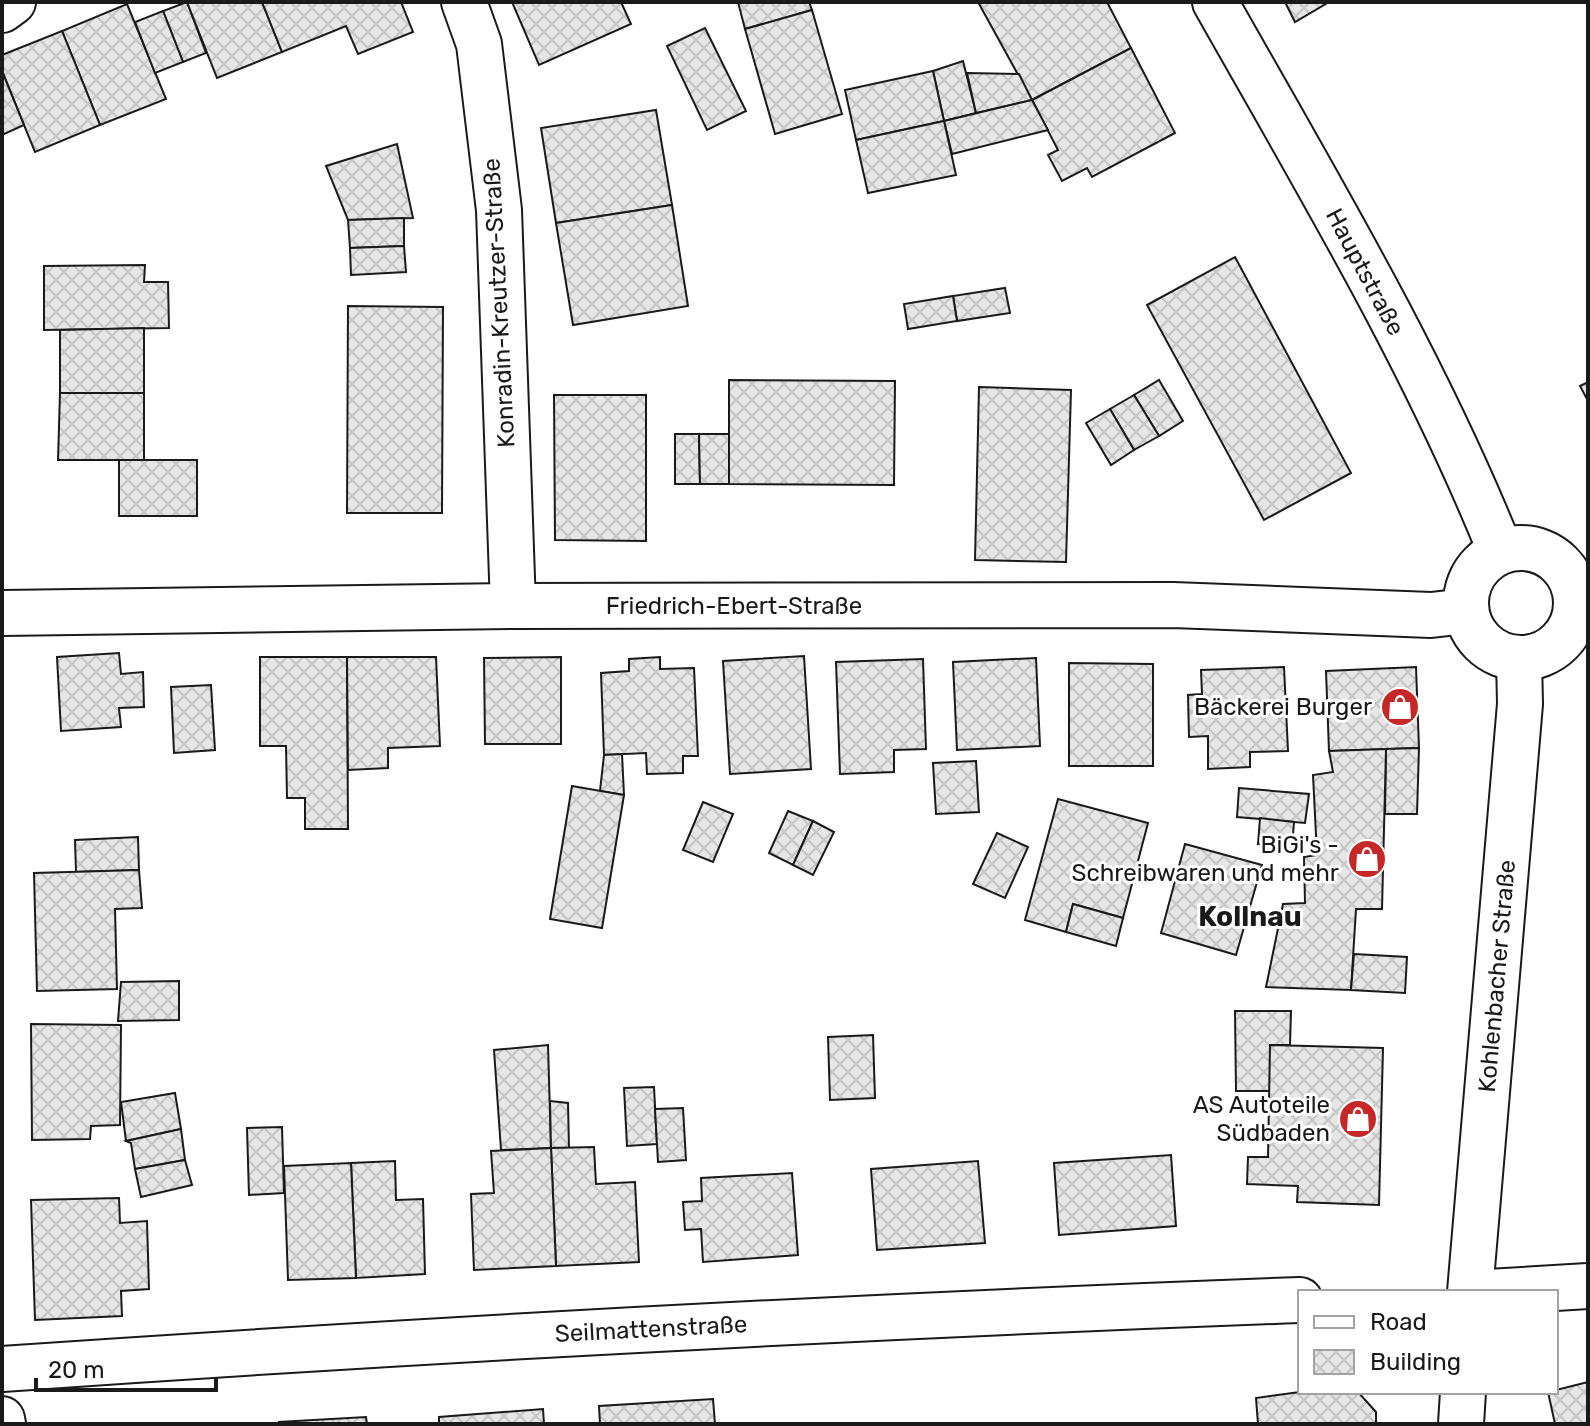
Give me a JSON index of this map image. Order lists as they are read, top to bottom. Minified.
{"streets":{"street":["Hauptstraße","Konradin-Kreutzer-Straße","Friedrich-Ebert-Straße","Kohlenbacher Straße","Seilmattenstraße"]},"crossings":[["Hauptstraße","Friedrich-Ebert-Straße"],["Hauptstraße","Kohlenbacher Straße"],["Konradin-Kreutzer-Straße","Friedrich-Ebert-Straße"],["Friedrich-Ebert-Straße","Kohlenbacher Straße"]],"districts":["Kollnau"],"places":{"shop":["Bäckerei Burger","BiGi's - Schreibwaren und mehr","AS Autoteile Südbaden"]},"legend":["Road","Building"],"scale_bar":"20 m"}
